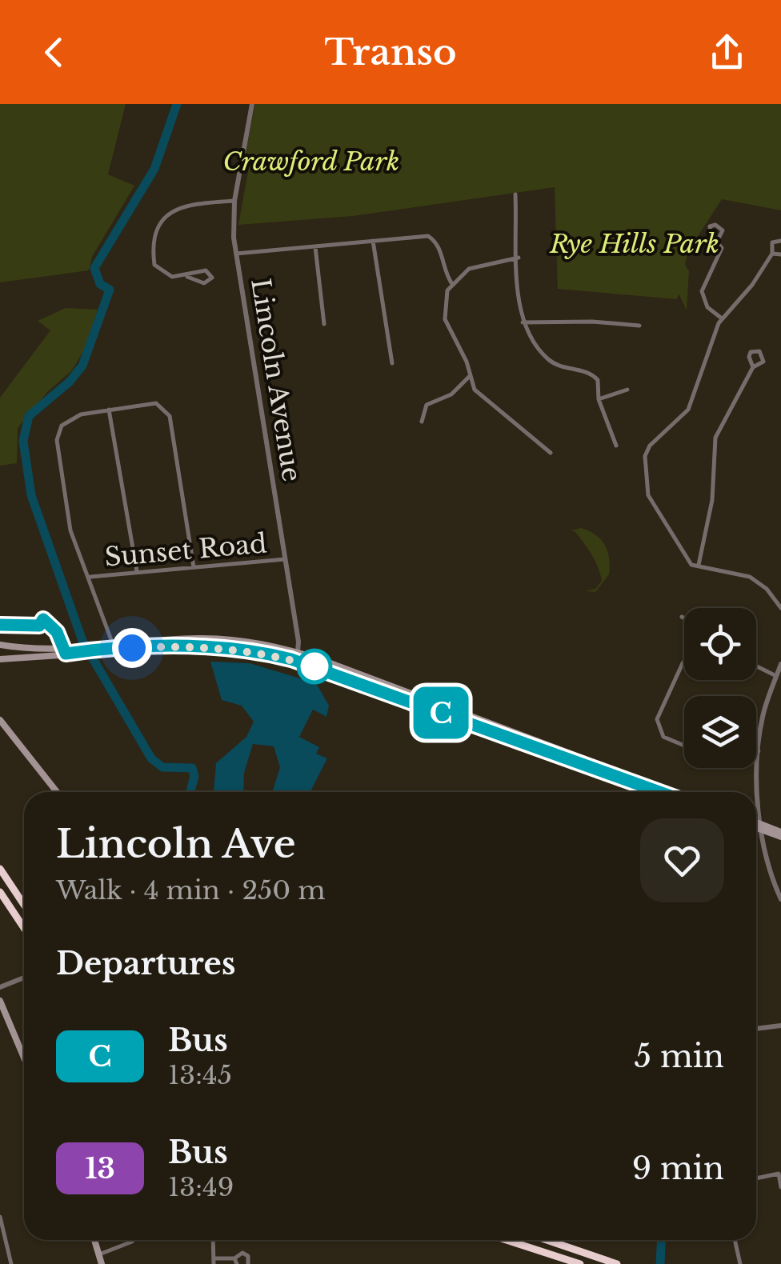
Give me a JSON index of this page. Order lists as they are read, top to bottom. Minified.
{"streets":{"street":["Lincoln Avenue","Sunset Road"]},"crossings":[["Lincoln Avenue","Sunset Road"]],"parks":["Crawford Park","Rye Hills Park"],"lines":["bus line C"],"page":{"header":"Transo","on_map":"C","heading":[["Lincoln Ave","Walk · 4 min · 250 m"],"Departures"],"list":[{"mark":"C","name":"Bus","note":"13:45","value":"5 min"},{"mark":"13","name":"Bus","note":"13:49","value":"9 min"}]}}
